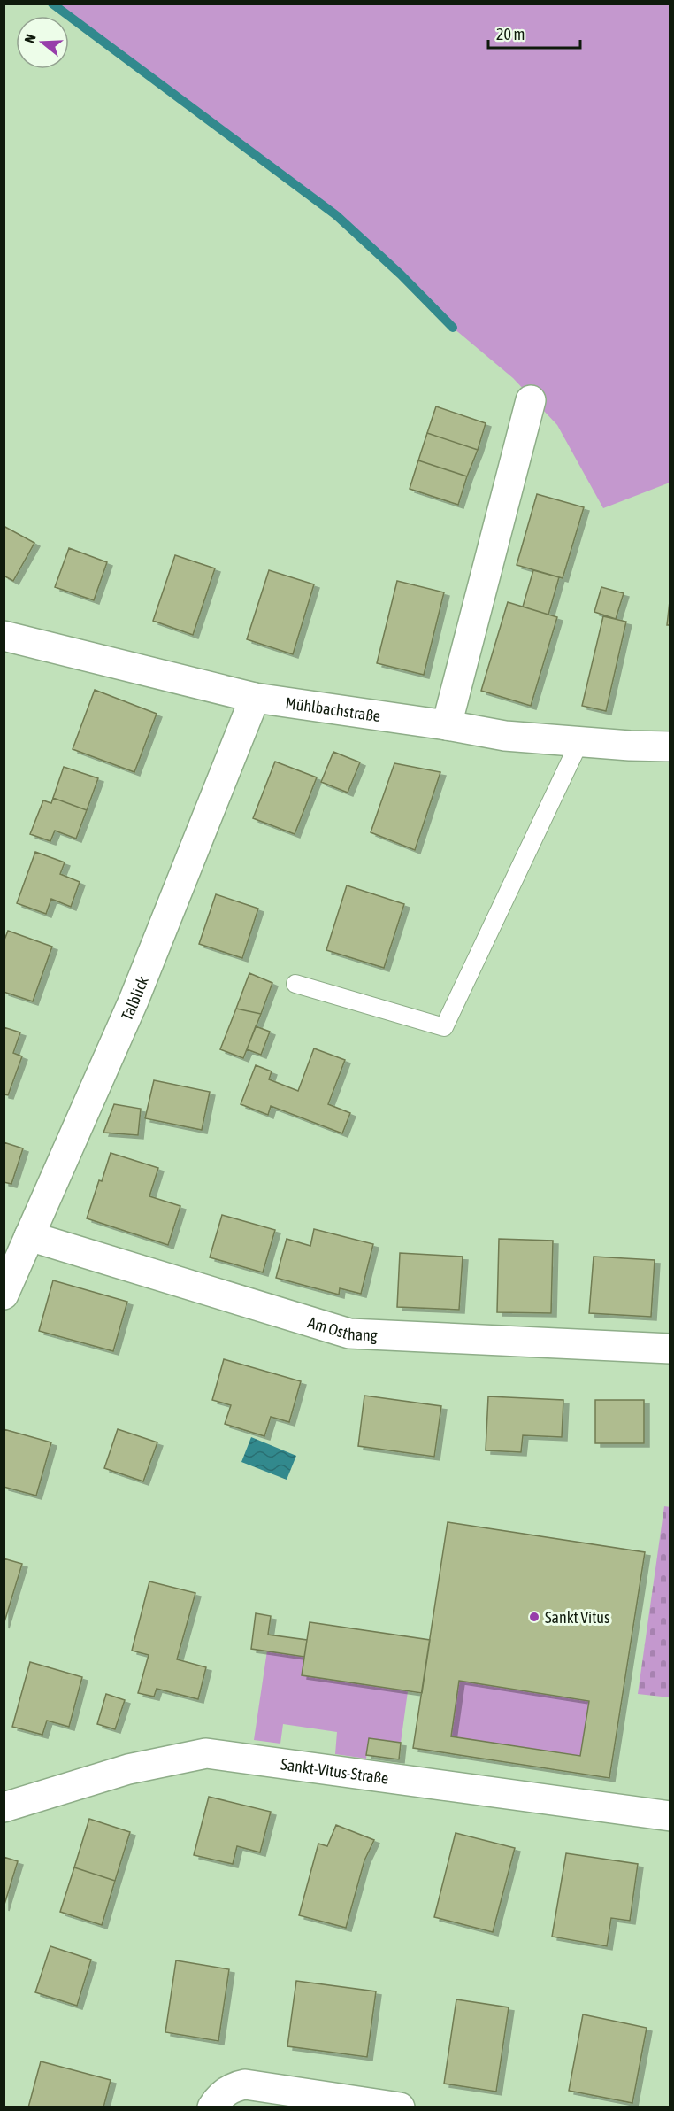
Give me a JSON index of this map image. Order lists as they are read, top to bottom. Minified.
{"streets":{"street":["Mühlbachstraße","Talblick","Am Osthang","Sankt-Vitus-Straße"]},"crossings":[["Mühlbachstraße","Talblick"],["Talblick","Am Osthang"]],"places":["Sankt Vitus"],"scale_bar":"20 m","north":"left"}
